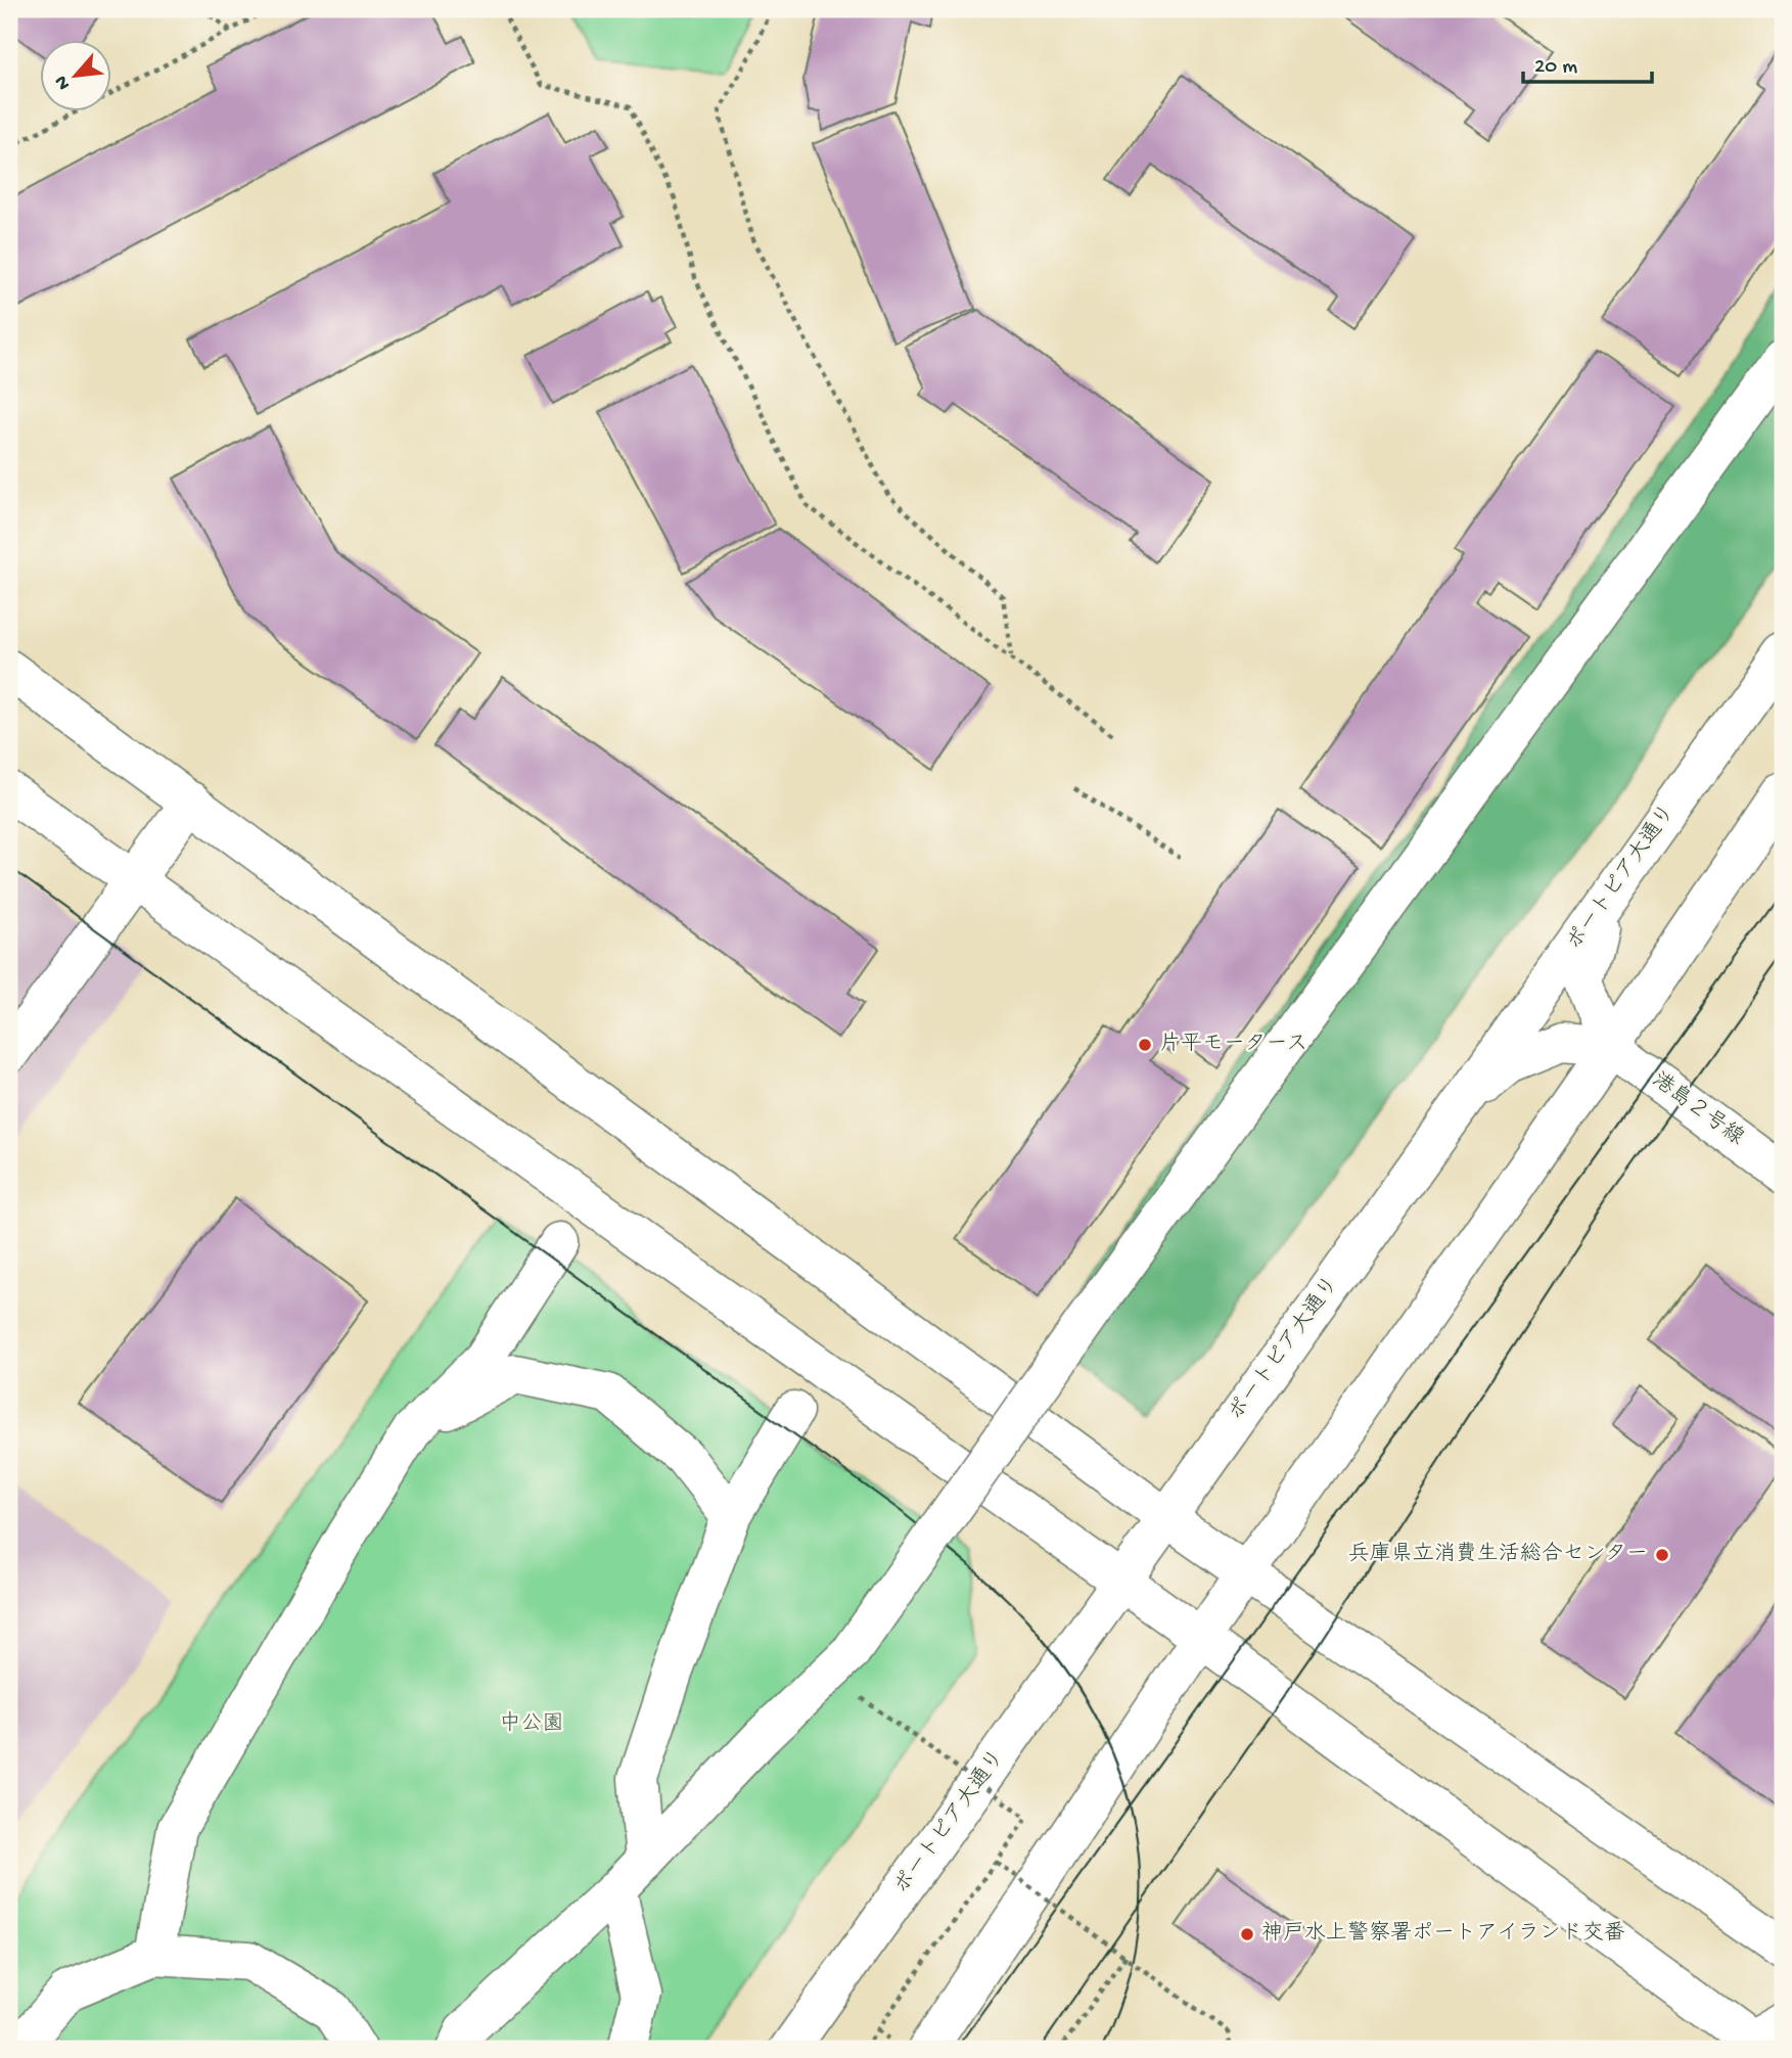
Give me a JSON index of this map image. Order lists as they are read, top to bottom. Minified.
{"streets":{"street":["ポートピア大通り","港島２号線"]},"parks":["中公園"],"places":["片平モータース","兵庫県立消費生活総合センター","神戸水上警察署ポートアイランド交番"],"scale_bar":"20 m","north":"bottom left"}
